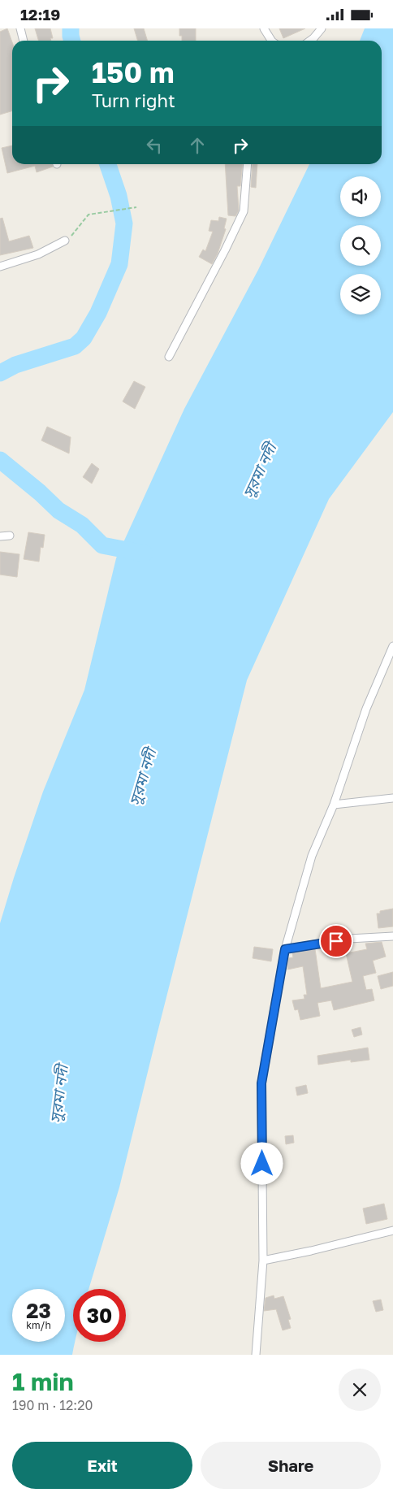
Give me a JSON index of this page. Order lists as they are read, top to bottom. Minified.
{"water":["সুরমা নদী"],"page":{"status":"12:19","turn":["150 m","Turn right"],"speed":"23 km/h","limit":"30","heading":["1 min","190 m · 12:20"],"buttons":["Exit","Share"]}}
